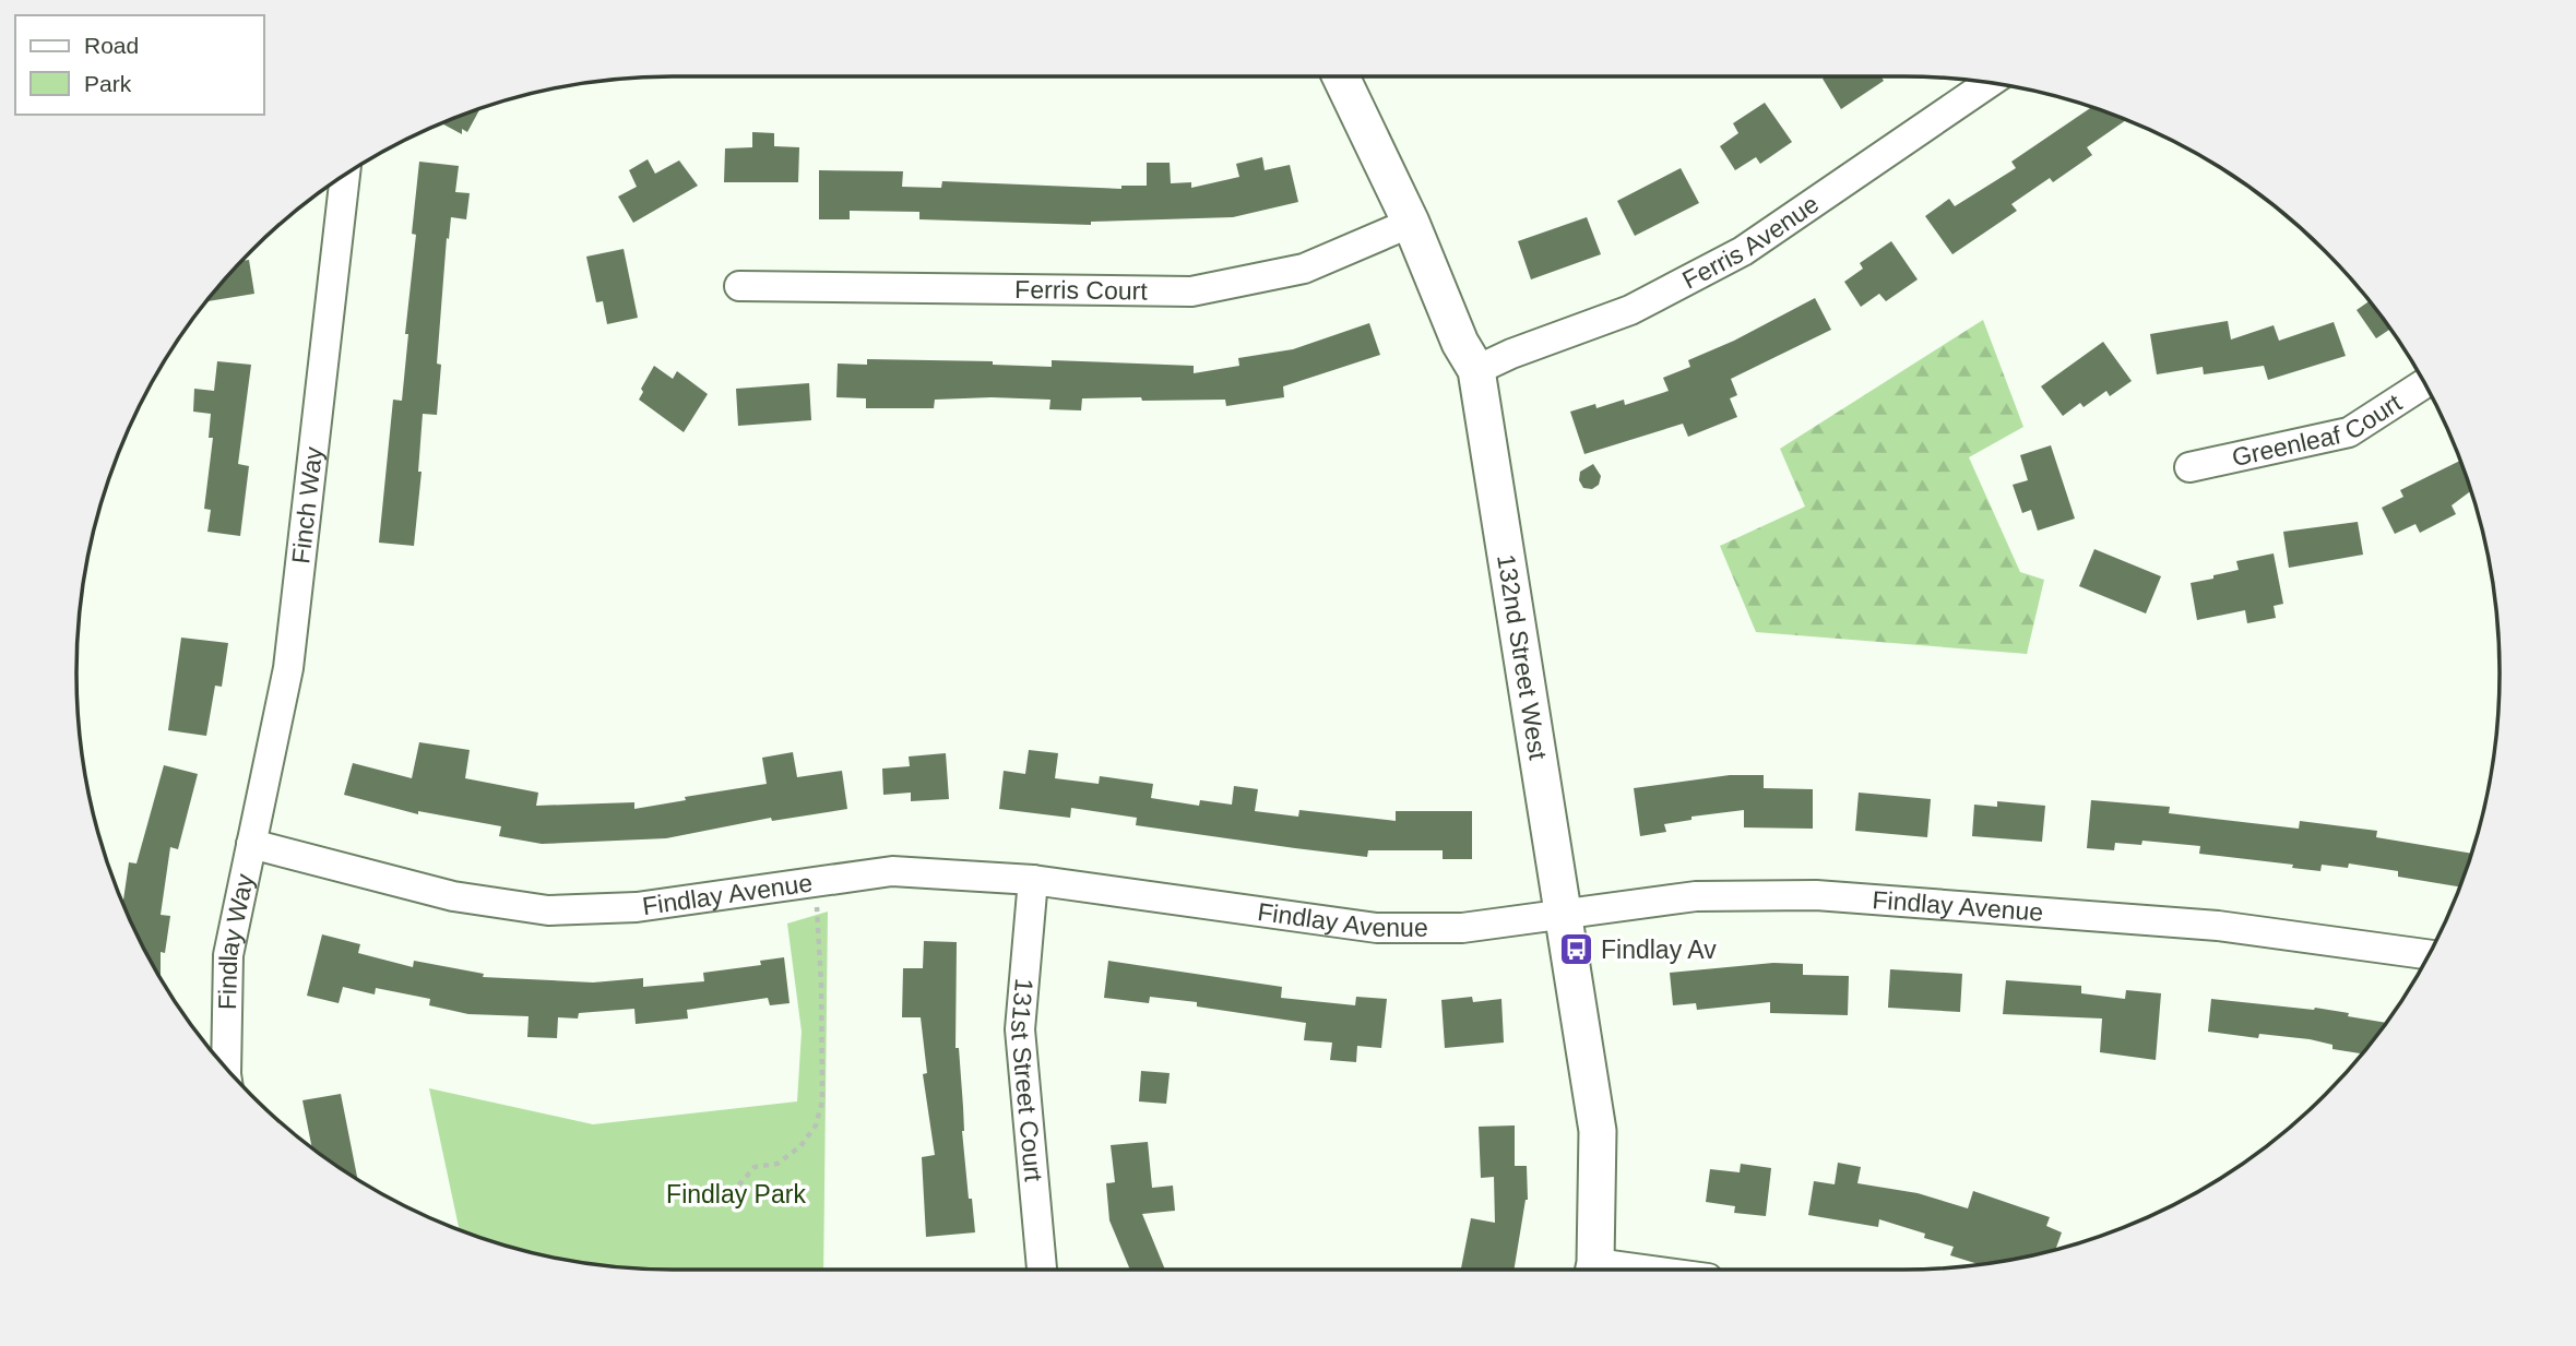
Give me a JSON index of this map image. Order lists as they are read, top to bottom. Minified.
{"streets":{"street":["Ferris Avenue","Ferris Court","Greenleaf Court","Finch Way","132nd Street West","Findlay Avenue","Findlay Way","131st Street Court"]},"crossings":[["Ferris Avenue","132nd Street West"],["Ferris Court","132nd Street West"],["Finch Way","Findlay Avenue"],["Finch Way","Findlay Way"],["132nd Street West","Findlay Avenue"],["Findlay Avenue","Findlay Way"],["Findlay Avenue","131st Street Court"]],"parks":["Findlay Park"],"places":{"bus stop":["Findlay Av"]},"legend":["Road","Park"]}
